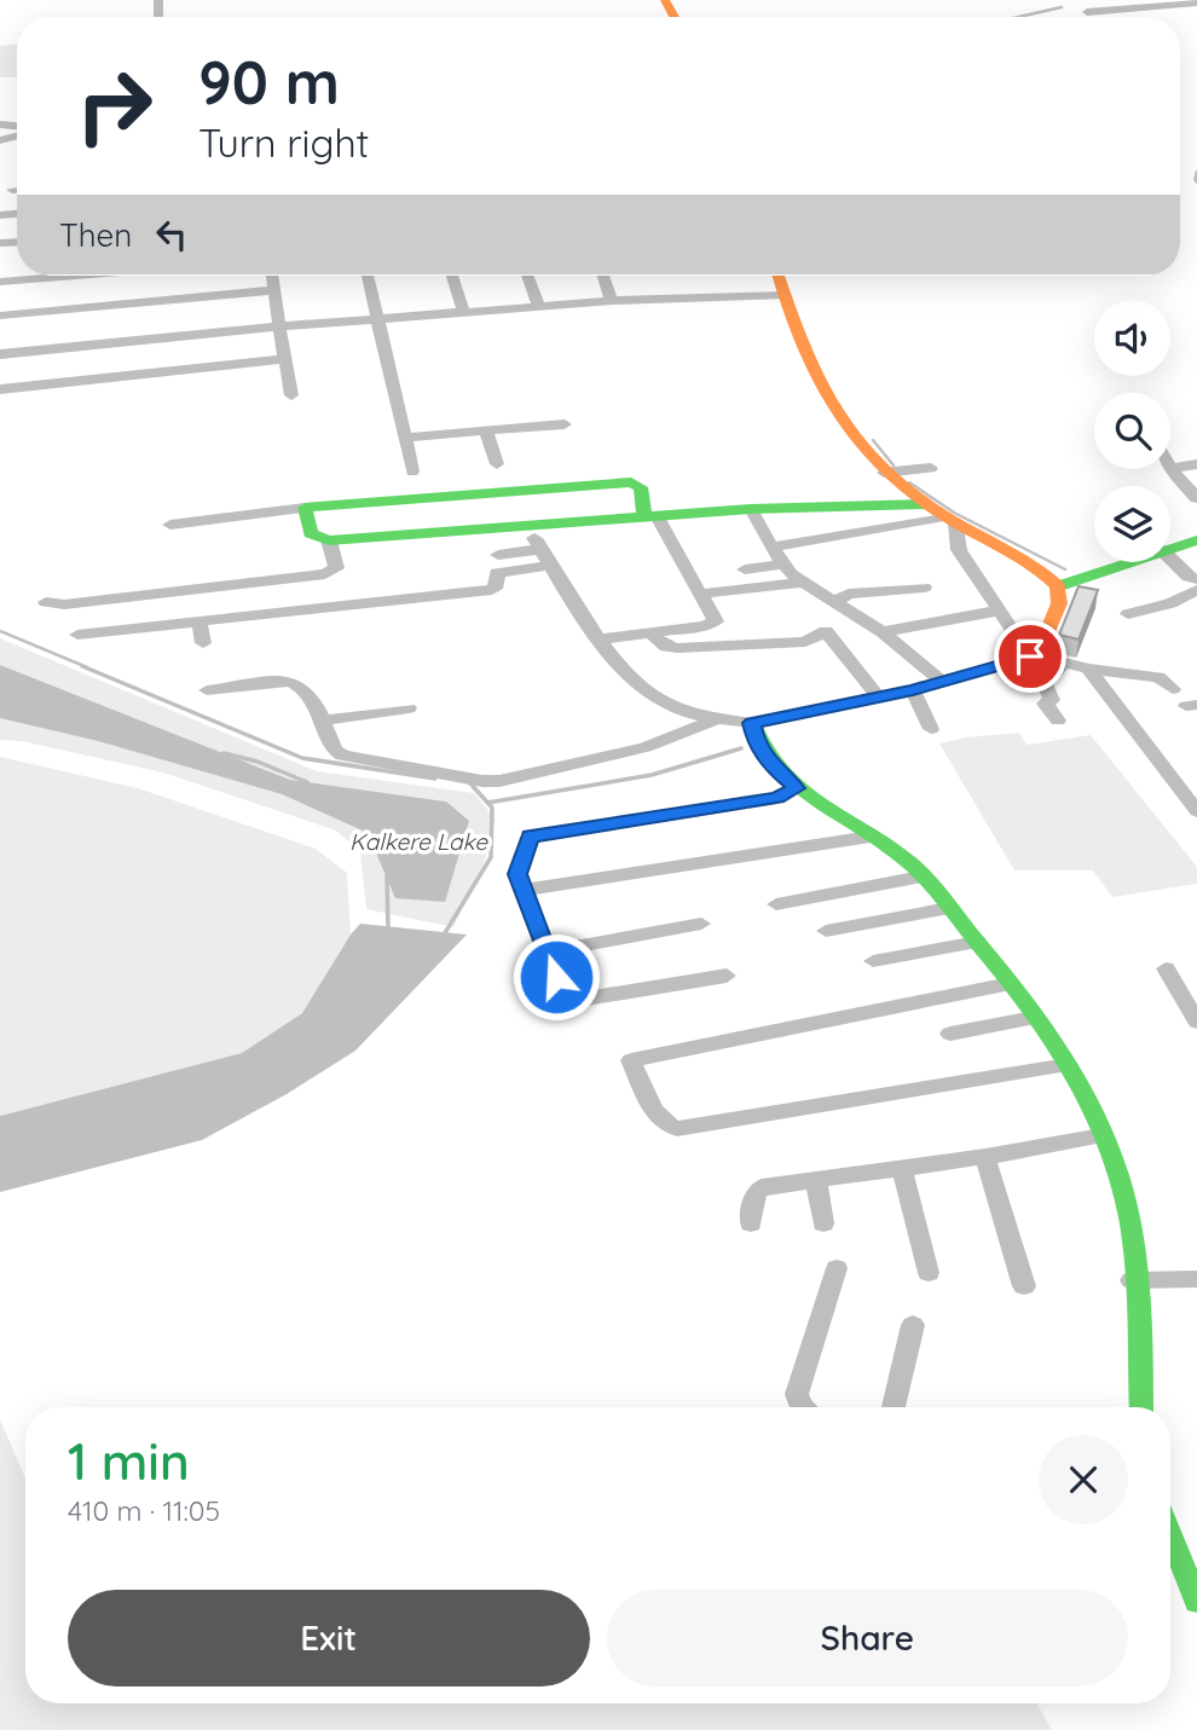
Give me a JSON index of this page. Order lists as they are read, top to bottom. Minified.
{"water":["Kalkere Lake"],"page":{"turn":["90 m","Turn right"],"then":"Then","heading":["1 min","410 m · 11:05"],"buttons":["Exit","Share"]}}
